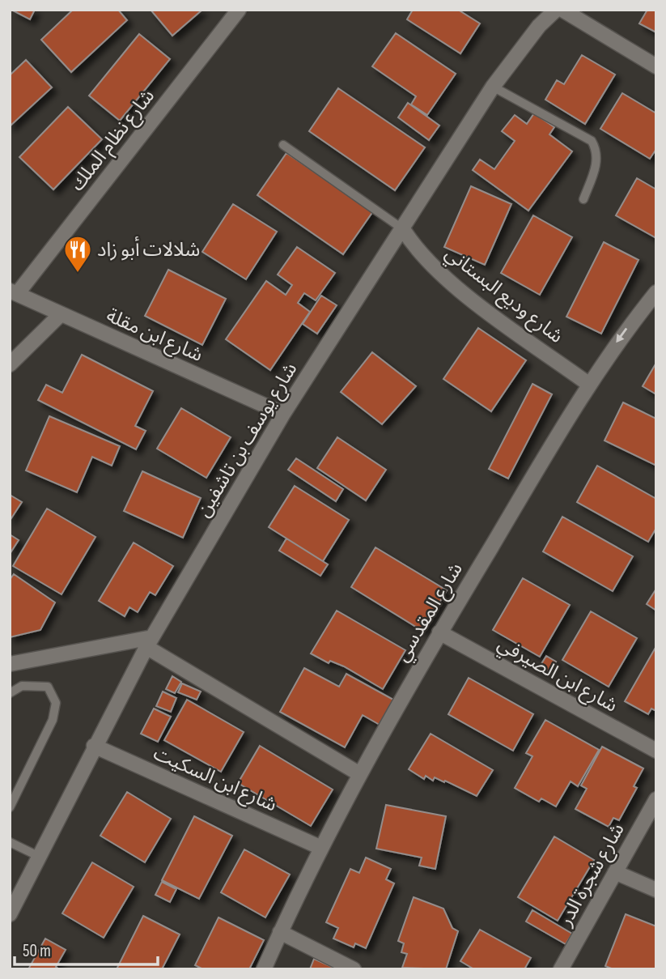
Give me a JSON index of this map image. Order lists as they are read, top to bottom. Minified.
{"streets":{"street":["شارع نظام الملك","شارع وديع البستاني","شارع ابن مقلة","شارع يوسف بن تاشفين","شارع المقدسي","شارع ابن الصيرفي","شارع ابن السكيت","شارع شجرة الدر"]},"crossings":[["شارع نظام الملك","شارع ابن مقلة"],["شارع وديع البستاني","شارع يوسف بن تاشفين"],["شارع وديع البستاني","شارع المقدسي"],["شارع ابن مقلة","شارع يوسف بن تاشفين"],["شارع يوسف بن تاشفين","شارع ابن السكيت"],["شارع المقدسي","شارع ابن الصيرفي"],["شارع المقدسي","شارع ابن السكيت"]],"places":{"restaurant":["شلالات أبو زاد"]},"scale_bar":"50 m"}
